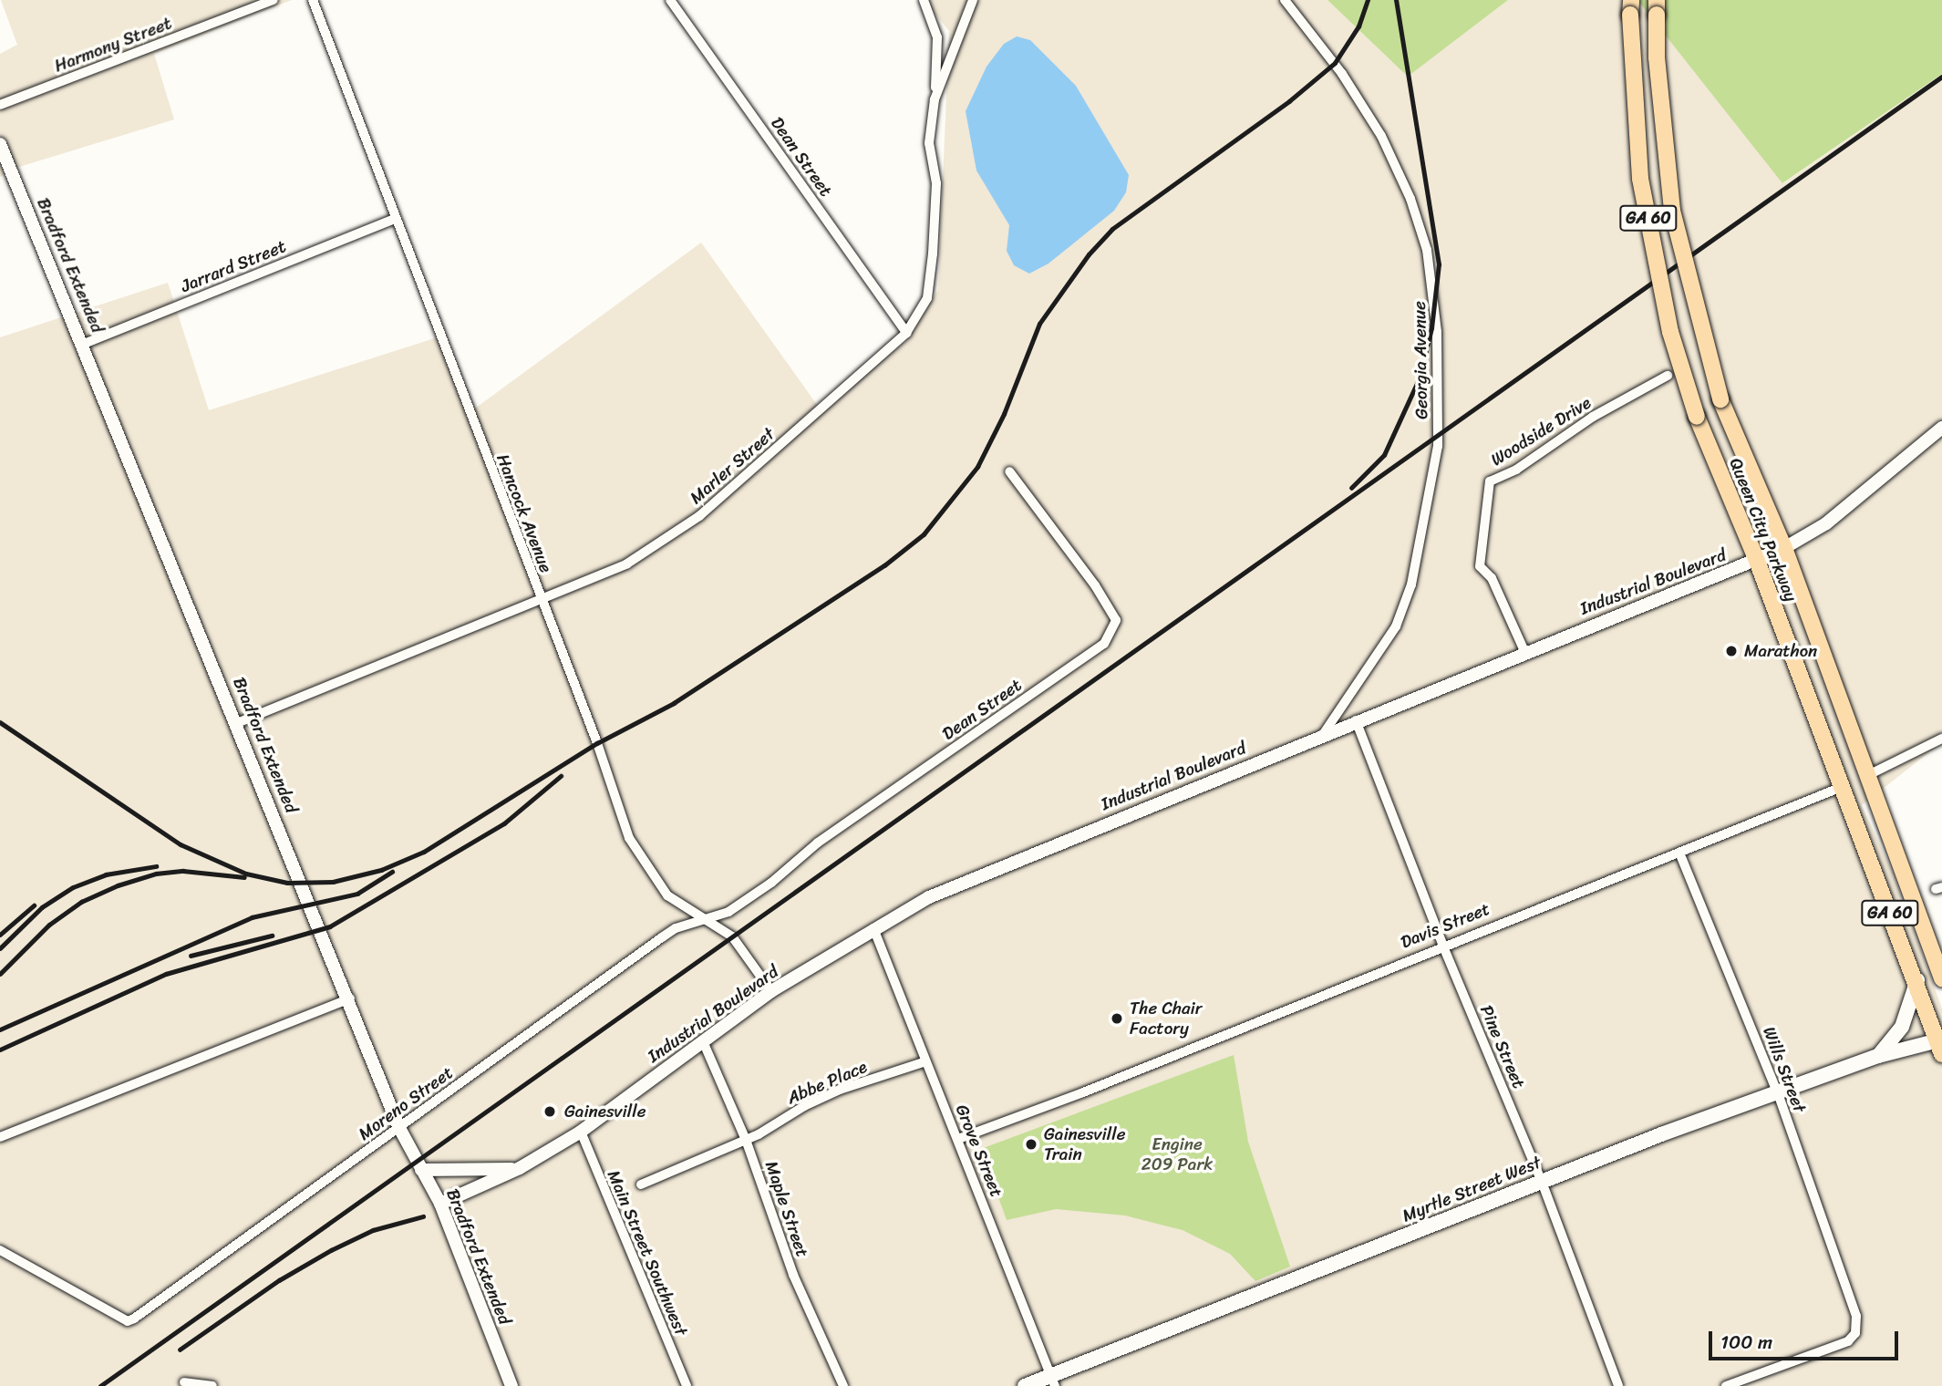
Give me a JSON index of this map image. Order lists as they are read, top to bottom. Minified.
{"streets":{"main road":["GA 60","Queen City Parkway","Davis Street","Myrtle Street West"],"street":["Harmony Street","Dean Street","Bradford Extended","Jarrard Street","Georgia Avenue","Woodside Drive","Marler Street","Hancock Avenue","Industrial Boulevard","Pine Street","Wills Street","Abbe Place","Moreno Street","Grove Street","Maple Street","Main Street Southwest"]},"crossings":[["Dean Street","Marler Street"],["Dean Street","Hancock Avenue"],["Dean Street","Moreno Street"],["Bradford Extended","Jarrard Street"],["Bradford Extended","Marler Street"],["Bradford Extended","Industrial Boulevard"],["Bradford Extended","Moreno Street"],["Jarrard Street","Hancock Avenue"],["Georgia Avenue","Industrial Boulevard"],["Woodside Drive","Industrial Boulevard"],["Marler Street","Hancock Avenue"],["Hancock Avenue","Industrial Boulevard"],["Hancock Avenue","Moreno Street"],["Queen City Parkway","Industrial Boulevard"],["Queen City Parkway","Davis Street"],["Queen City Parkway","Myrtle Street West"],["Industrial Boulevard","Pine Street"],["Industrial Boulevard","Grove Street"],["Industrial Boulevard","Maple Street"],["Industrial Boulevard","Main Street Southwest"],["Davis Street","Pine Street"],["Davis Street","Wills Street"],["Davis Street","Grove Street"],["Pine Street","Myrtle Street West"],["Wills Street","Myrtle Street West"],["Abbe Place","Grove Street"],["Abbe Place","Maple Street"],["Grove Street","Myrtle Street West"]],"parks":["Engine 209 Park"],"places":["Marathon","The Chair Factory","Gainesville","Gainesville Train"],"scale_bar":"100 m"}
